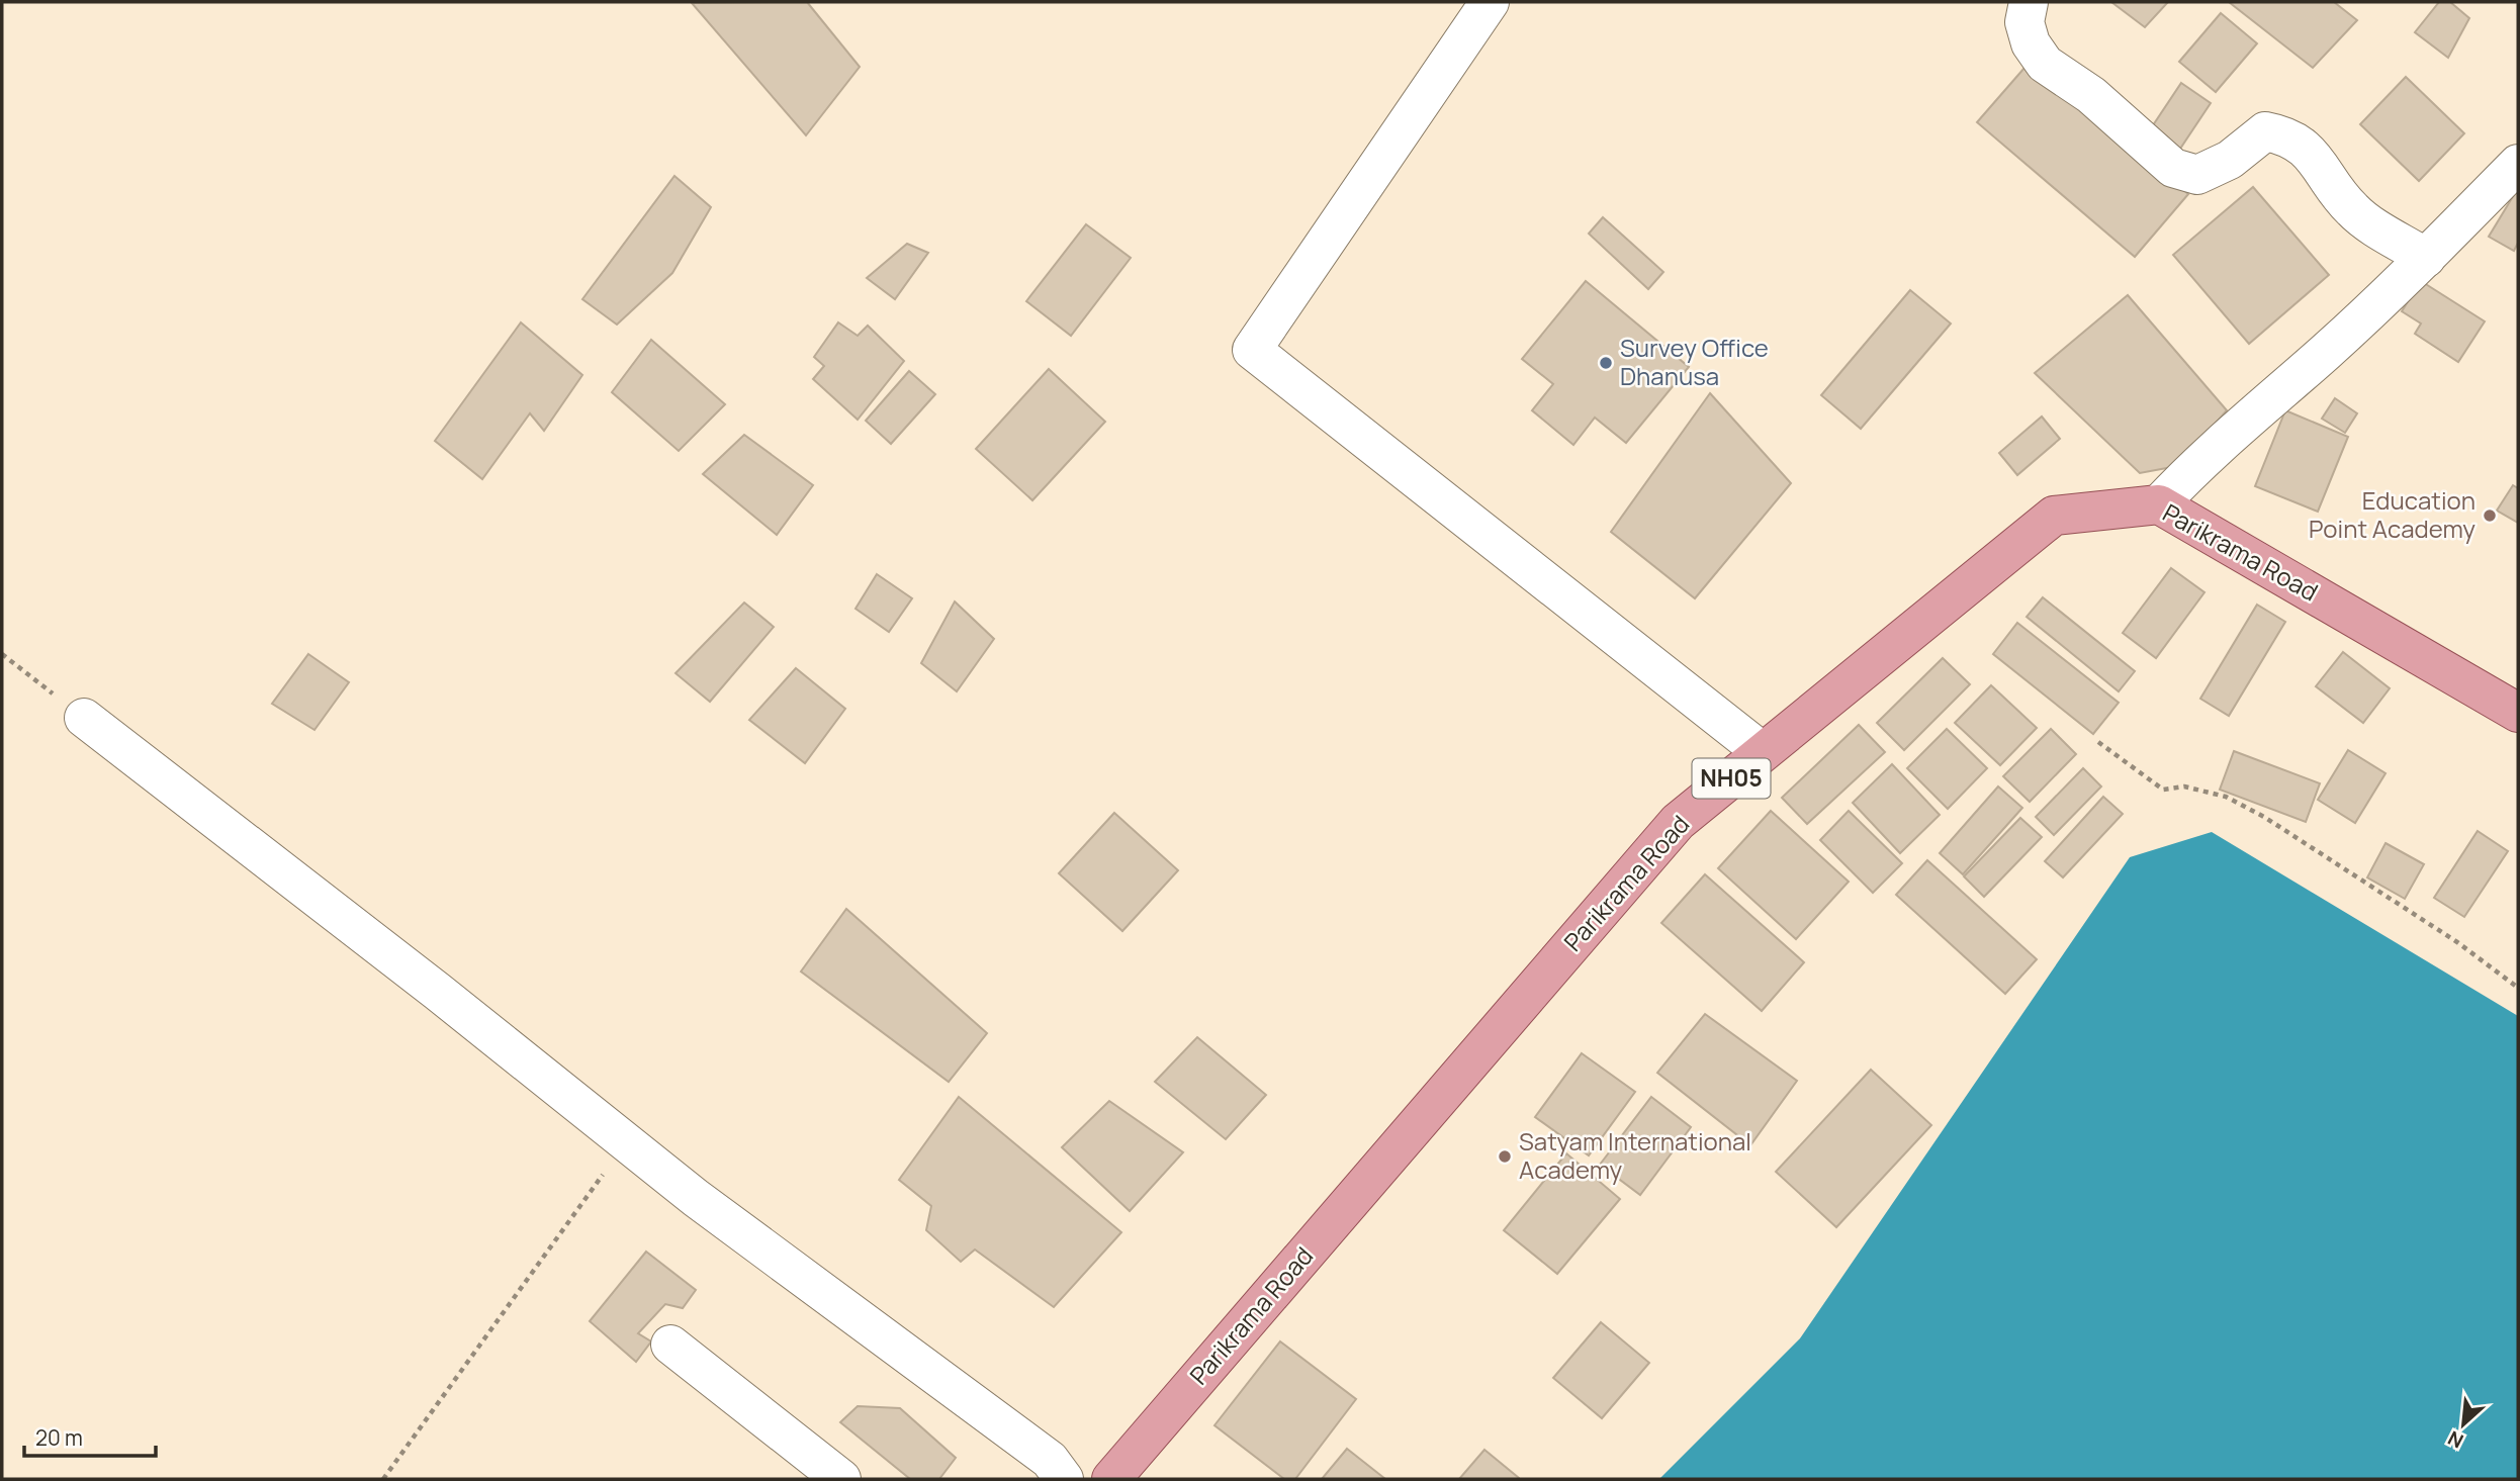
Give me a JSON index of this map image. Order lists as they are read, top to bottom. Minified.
{"streets":{"main road":["Parikrama Road","NH05"]},"places":["Survey Office Dhanusa","Education Point Academy","Satyam International Academy"],"scale_bar":"20 m","north":"bottom left"}
